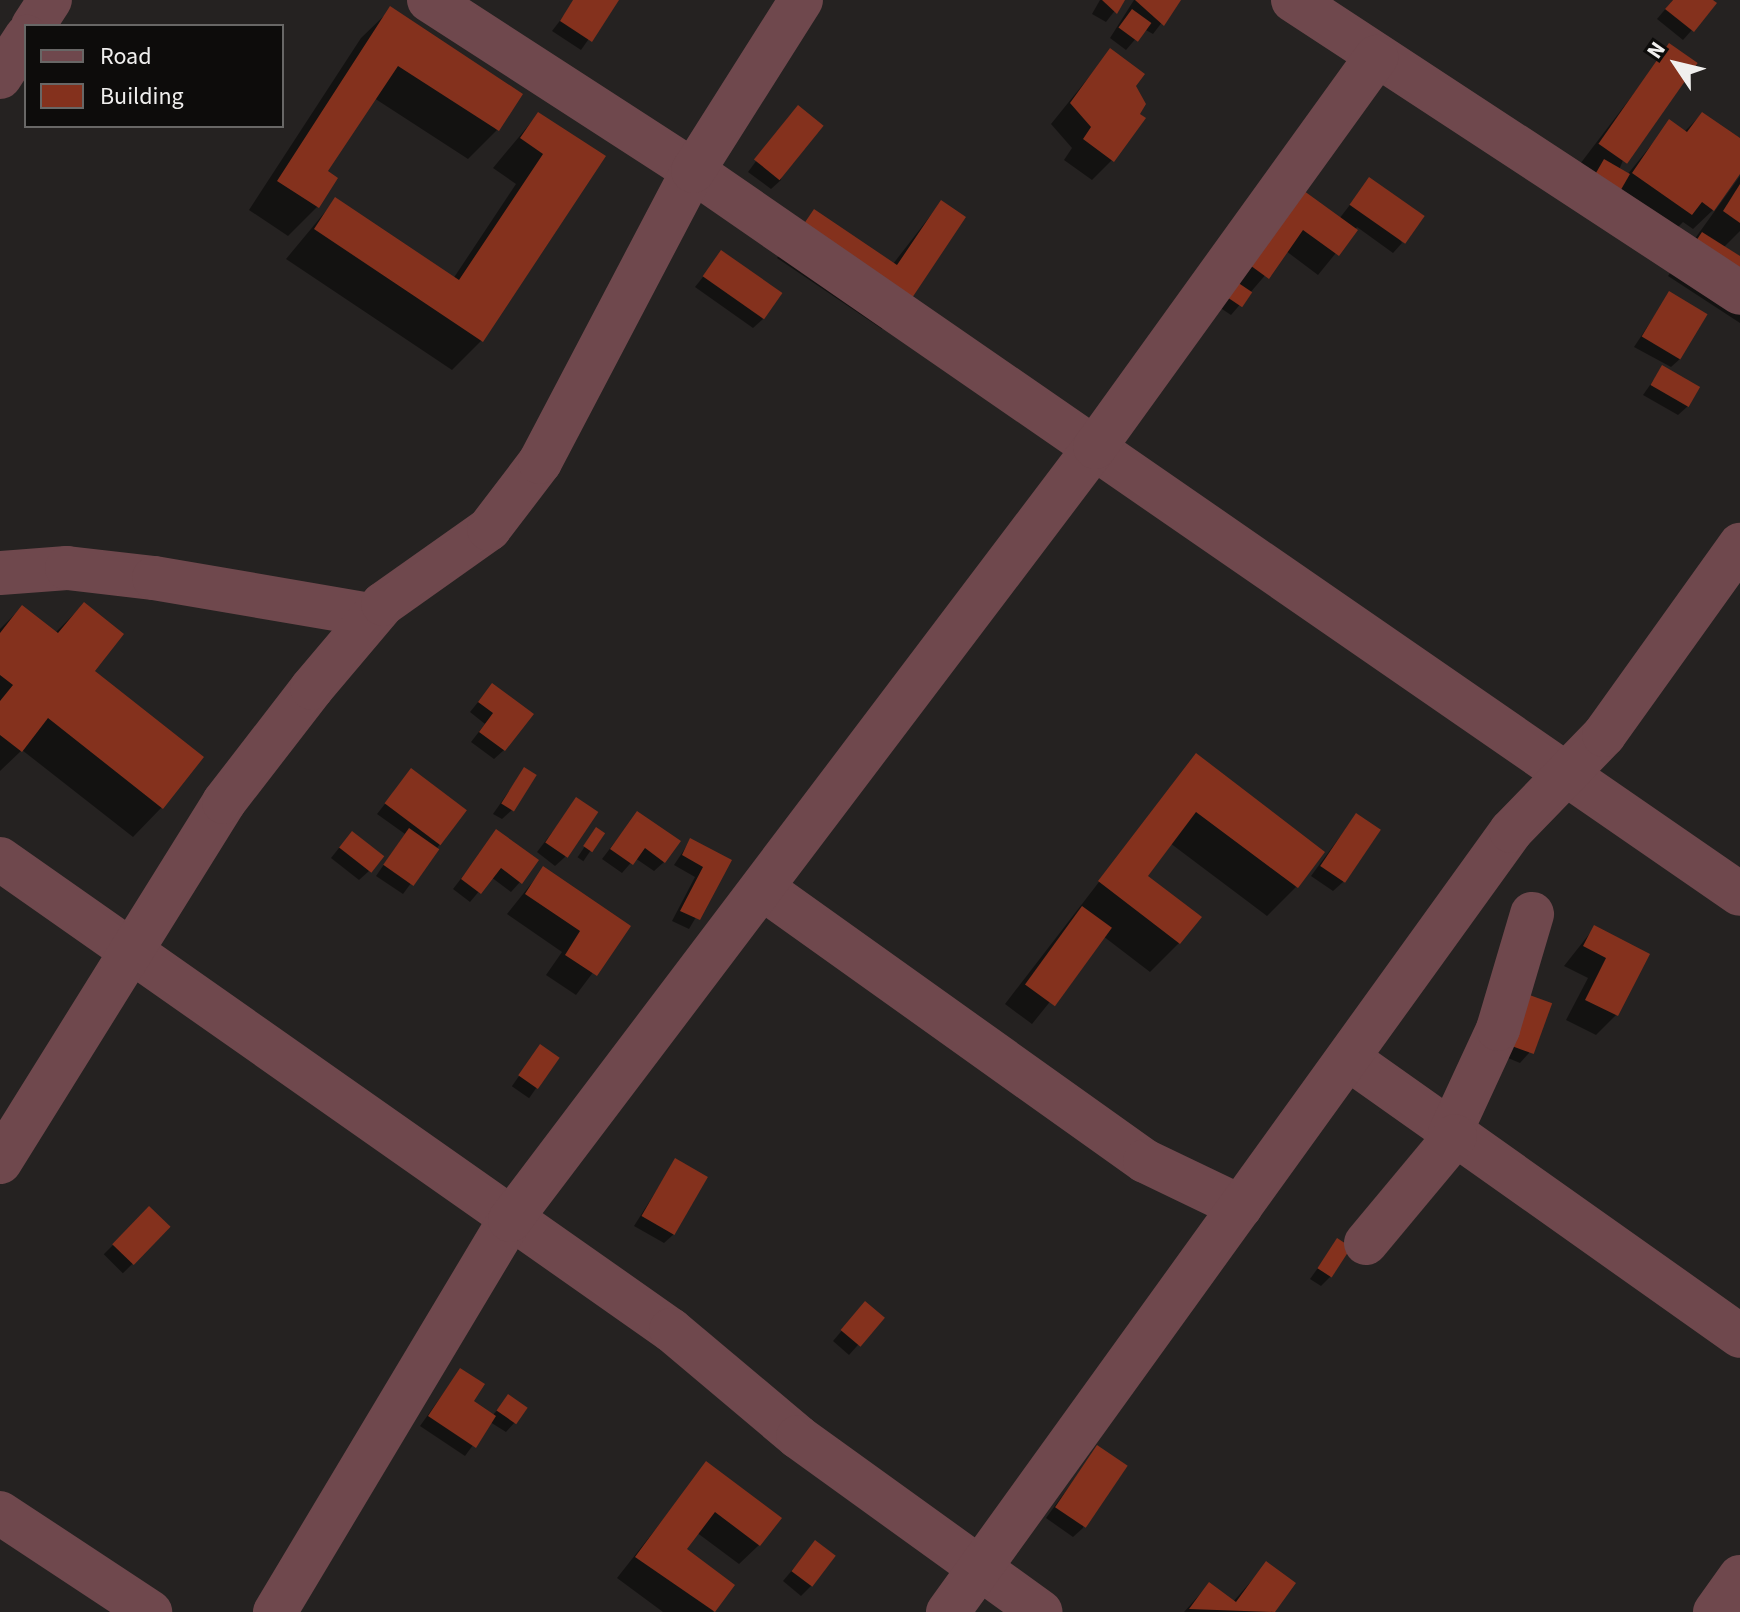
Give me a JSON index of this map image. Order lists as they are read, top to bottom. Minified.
{"legend":["Road","Building"],"north":"top left"}
